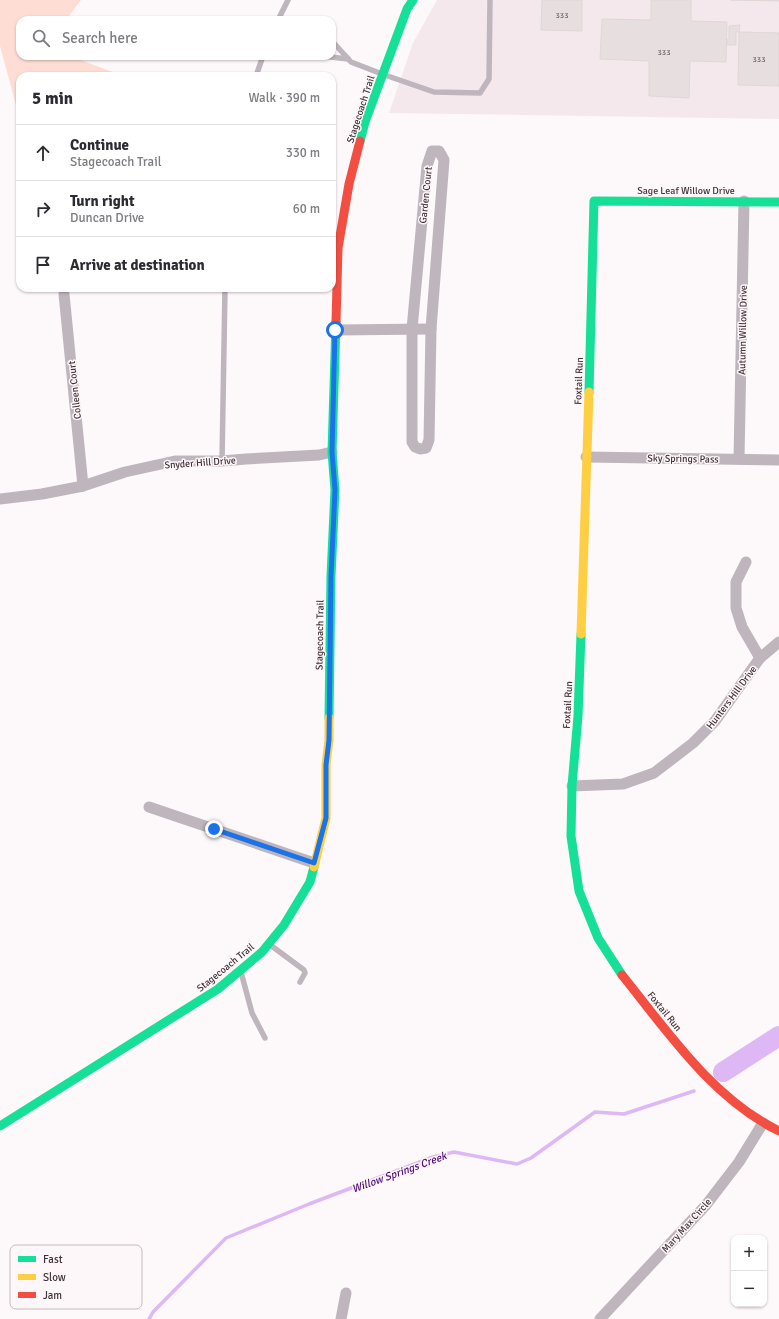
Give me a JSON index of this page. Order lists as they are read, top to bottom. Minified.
{"streets":{"street":["Stagecoach Trail","Sage Leaf Willow Drive","Garden Court","Autumn Willow Drive","Foxtail Run","Colleen Court","Sky Springs Pass","Snyder Hill Drive","Hunters Hill Drive","Mary Max Circle"]},"crossings":[["Stagecoach Trail","Snyder Hill Drive"],["Sage Leaf Willow Drive","Autumn Willow Drive"],["Sage Leaf Willow Drive","Foxtail Run"],["Autumn Willow Drive","Sky Springs Pass"],["Foxtail Run","Sky Springs Pass"],["Foxtail Run","Hunters Hill Drive"],["Foxtail Run","Mary Max Circle"],["Colleen Court","Snyder Hill Drive"]],"water":["Willow Springs Creek"],"house_numbers":["333","333","333"],"legend":["Fast","Slow","Jam"],"page":{"search":"Search here","heading":["5 min","Walk · 390 m"],"list":[["Continue","Stagecoach Trail","330 m"],["Turn right","Duncan Drive","60 m"],"Arrive at destination"],"map_buttons":["+","−"]}}
